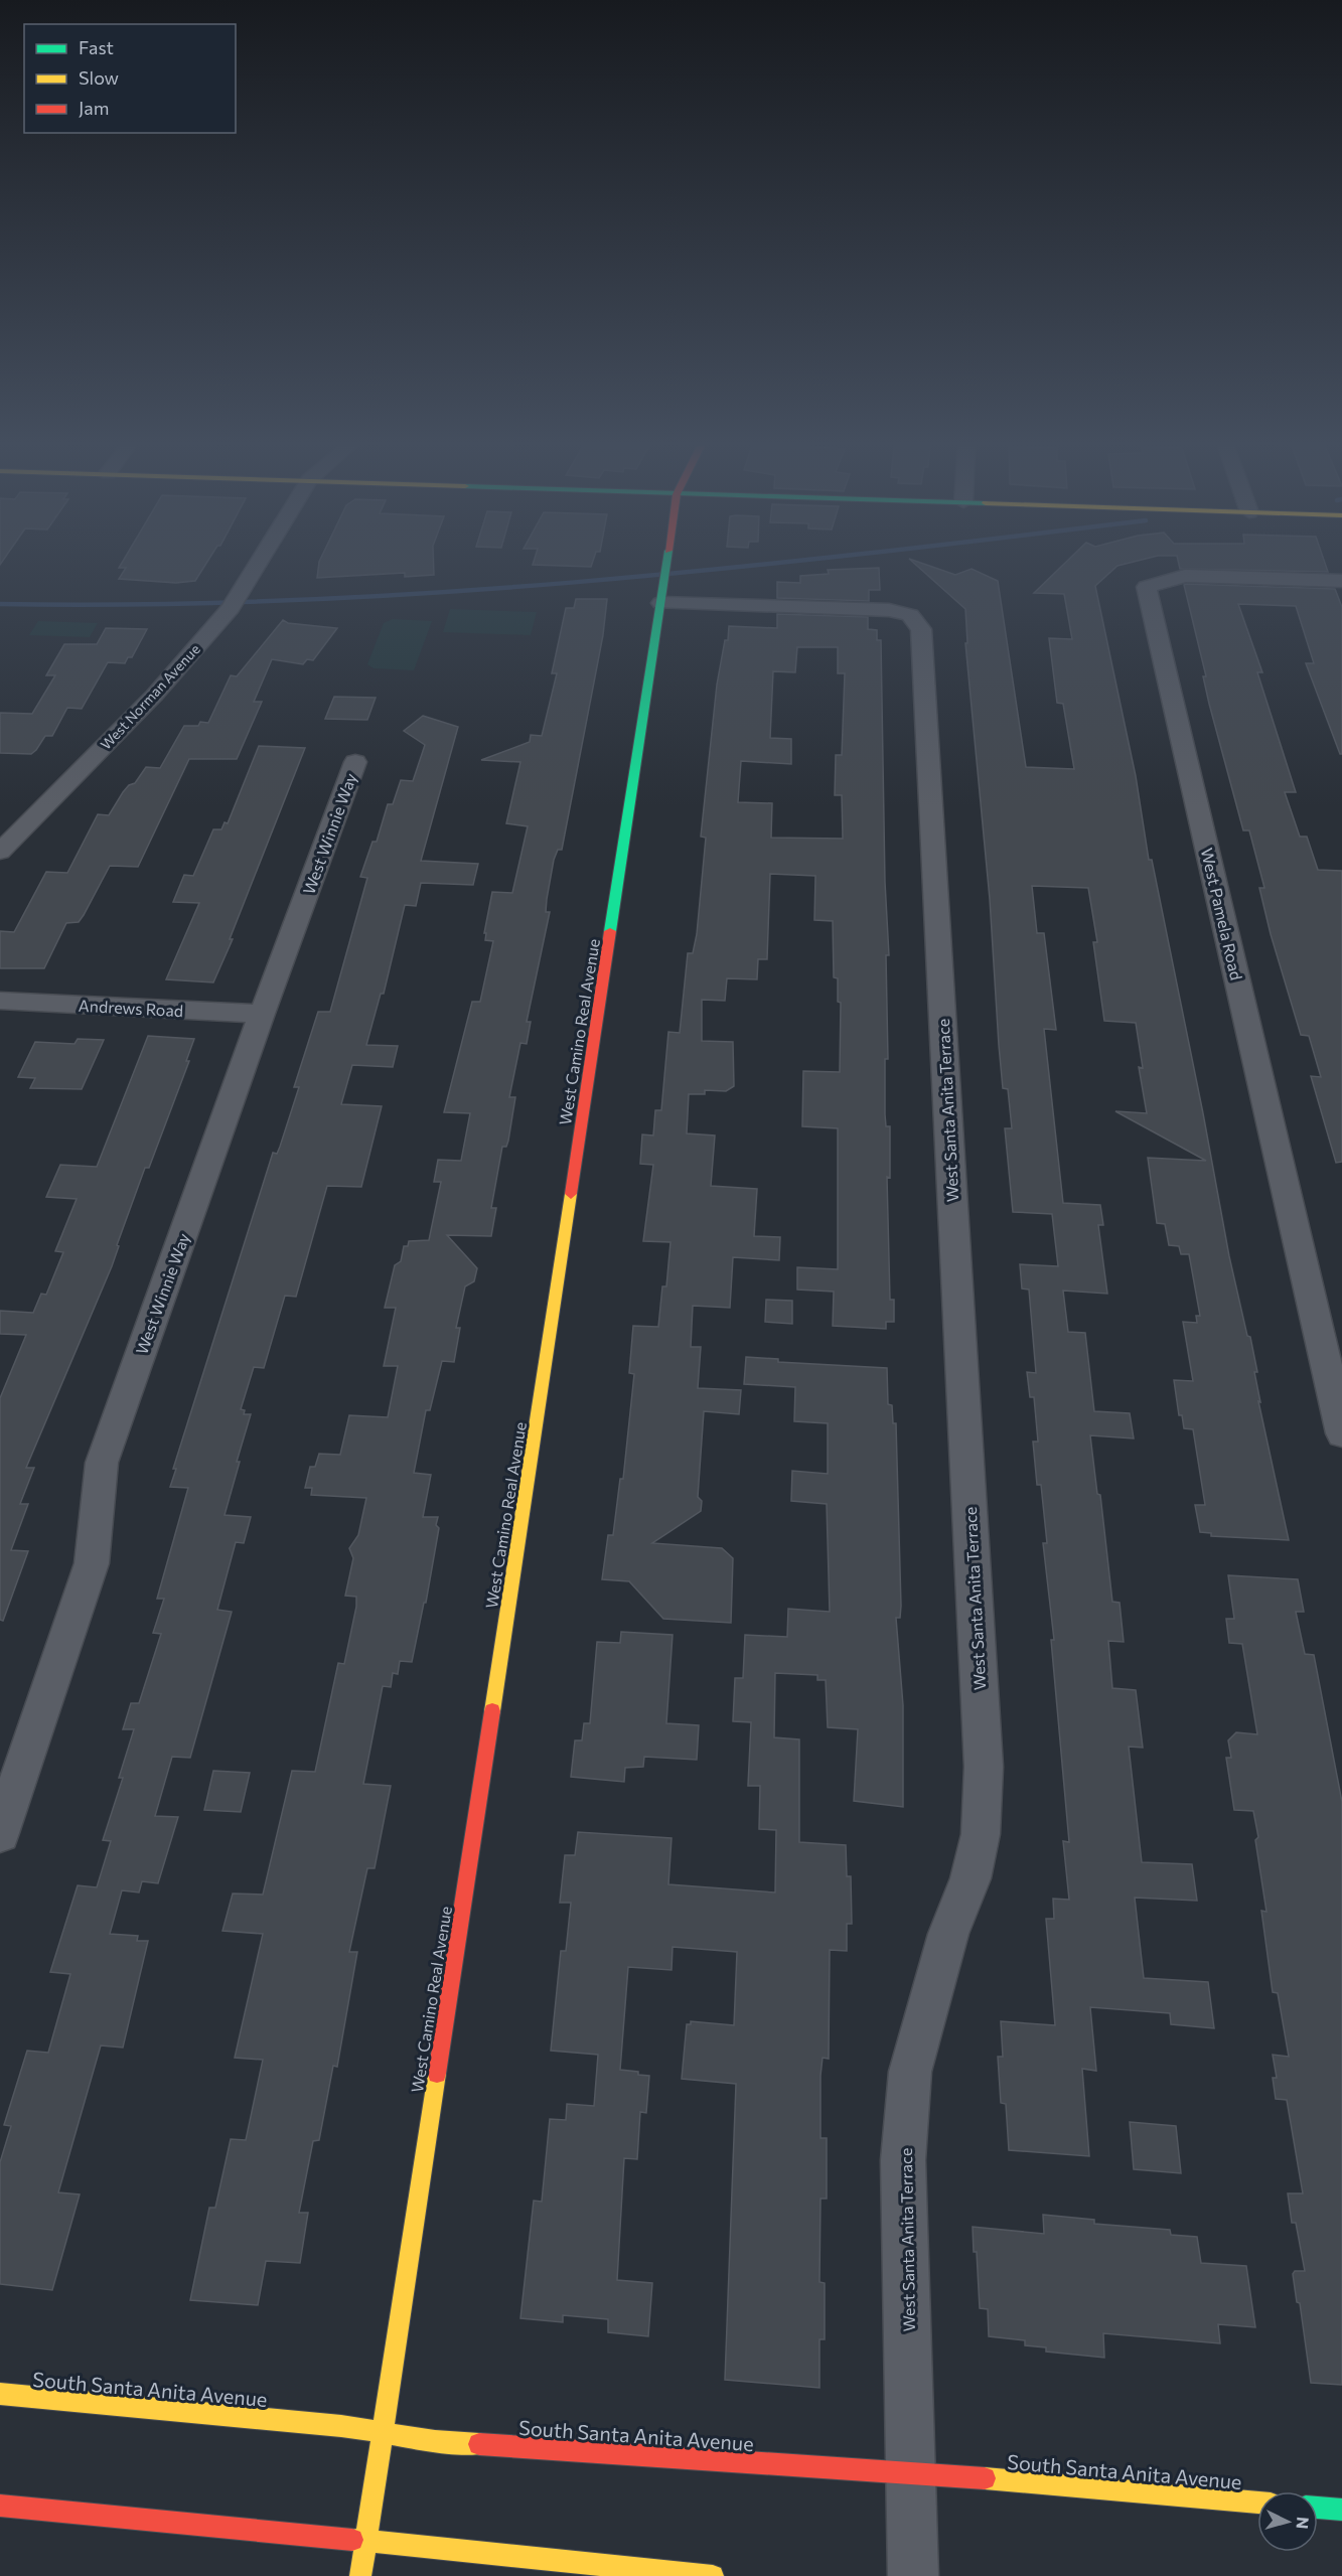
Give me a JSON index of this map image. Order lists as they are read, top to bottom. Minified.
{"streets":{"street":["West Norman Avenue","West Winnie Way","West Pamela Road","Andrews Road","West Camino Real Avenue","West Santa Anita Terrace","South Santa Anita Avenue"]},"crossings":[["West Winnie Way","Andrews Road"],["West Camino Real Avenue","West Santa Anita Terrace"],["West Camino Real Avenue","South Santa Anita Avenue"],["West Santa Anita Terrace","South Santa Anita Avenue"]],"legend":["Fast","Slow","Jam"],"north":"right"}
